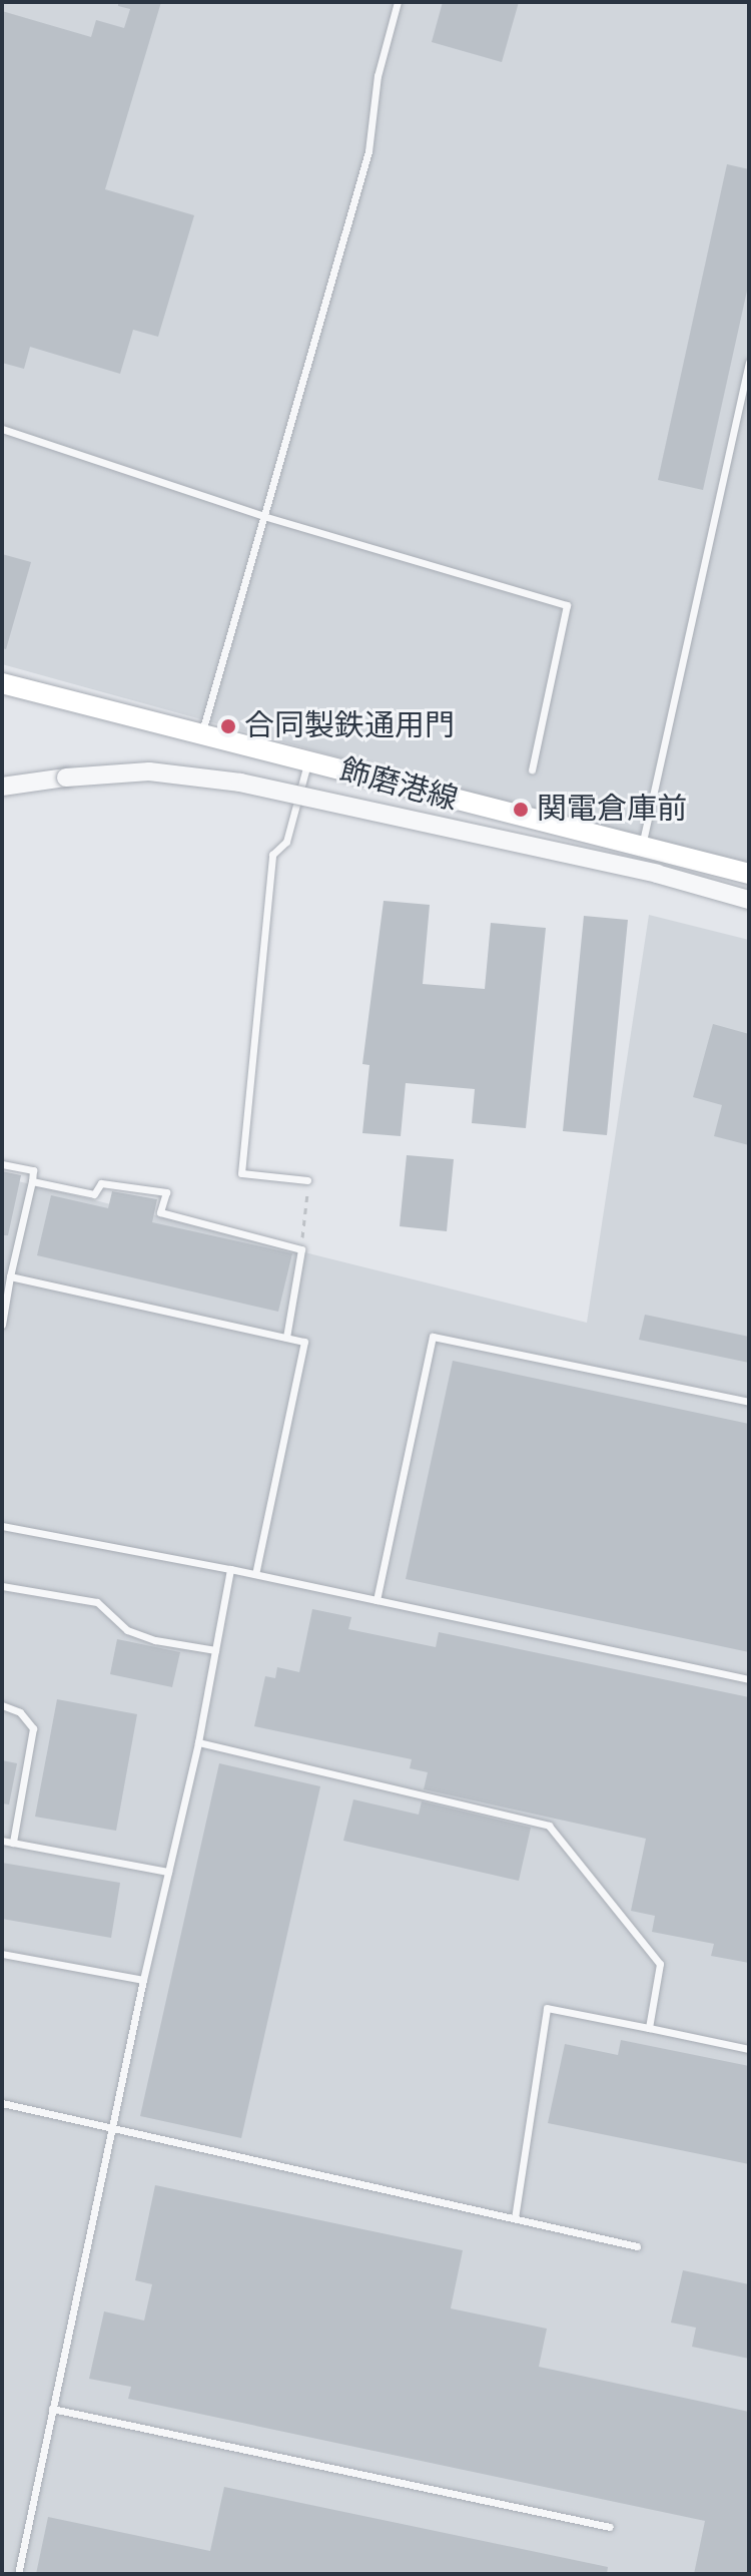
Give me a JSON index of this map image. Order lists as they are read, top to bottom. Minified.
{"streets":{"main road":["飾磨港線"]},"places":["合同製鉄通用門","関電倉庫前"]}
